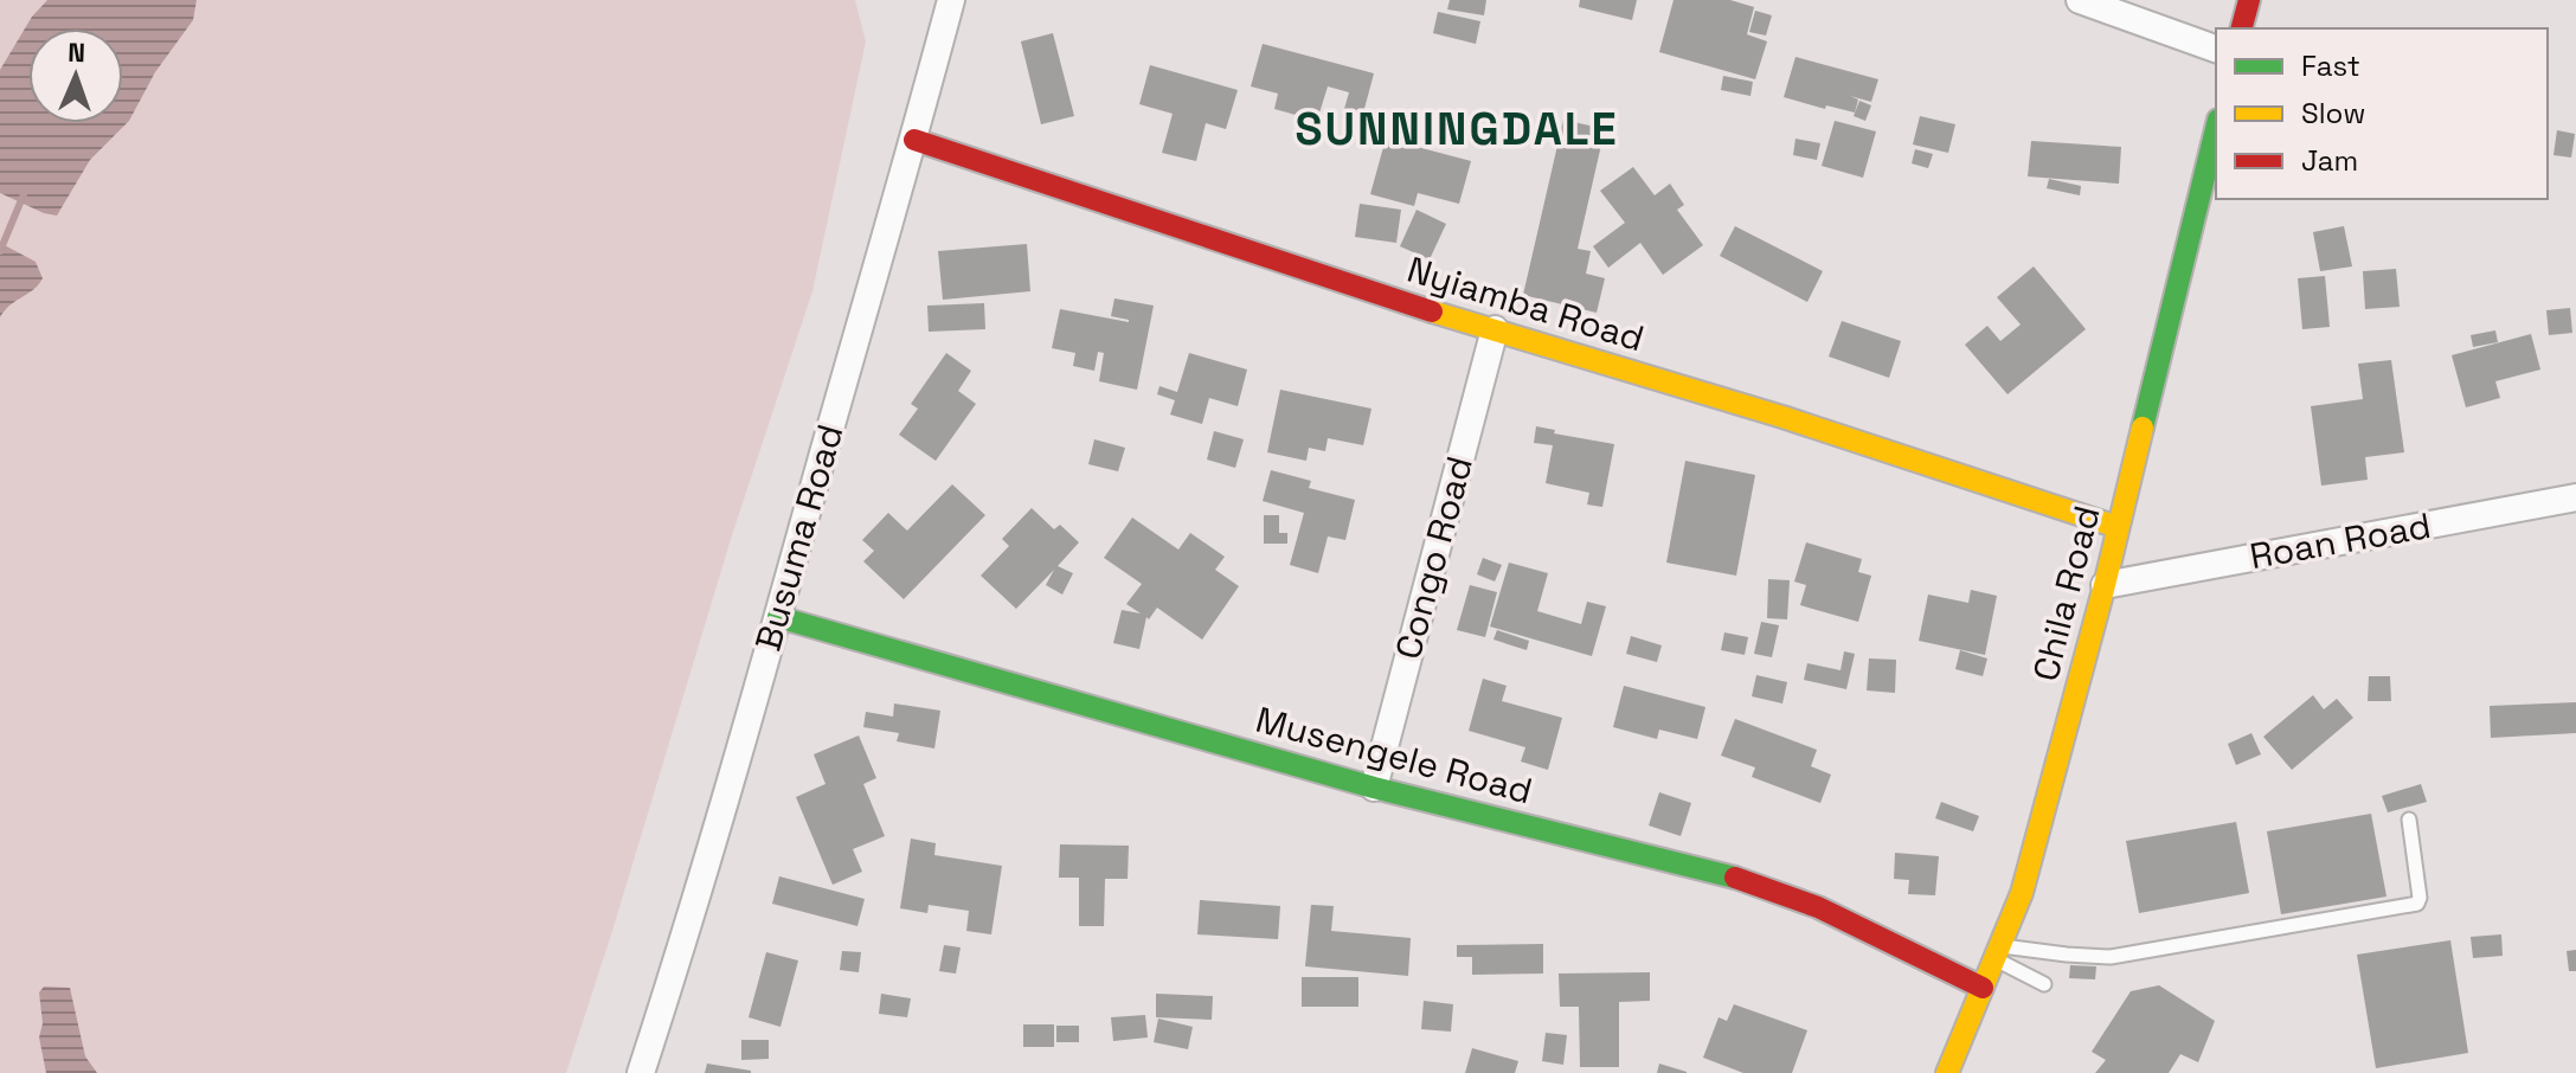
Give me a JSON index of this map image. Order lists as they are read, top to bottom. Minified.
{"streets":{"street":["Nyiamba Road","Busuma Road","Roan Road","Congo Road","Chila Road","Musengele Road"]},"crossings":[["Nyiamba Road","Busuma Road"],["Nyiamba Road","Congo Road"],["Nyiamba Road","Chila Road"],["Busuma Road","Musengele Road"],["Roan Road","Chila Road"],["Congo Road","Musengele Road"],["Chila Road","Musengele Road"]],"districts":["SUNNINGDALE"],"legend":["Fast","Slow","Jam"],"north":"top"}
